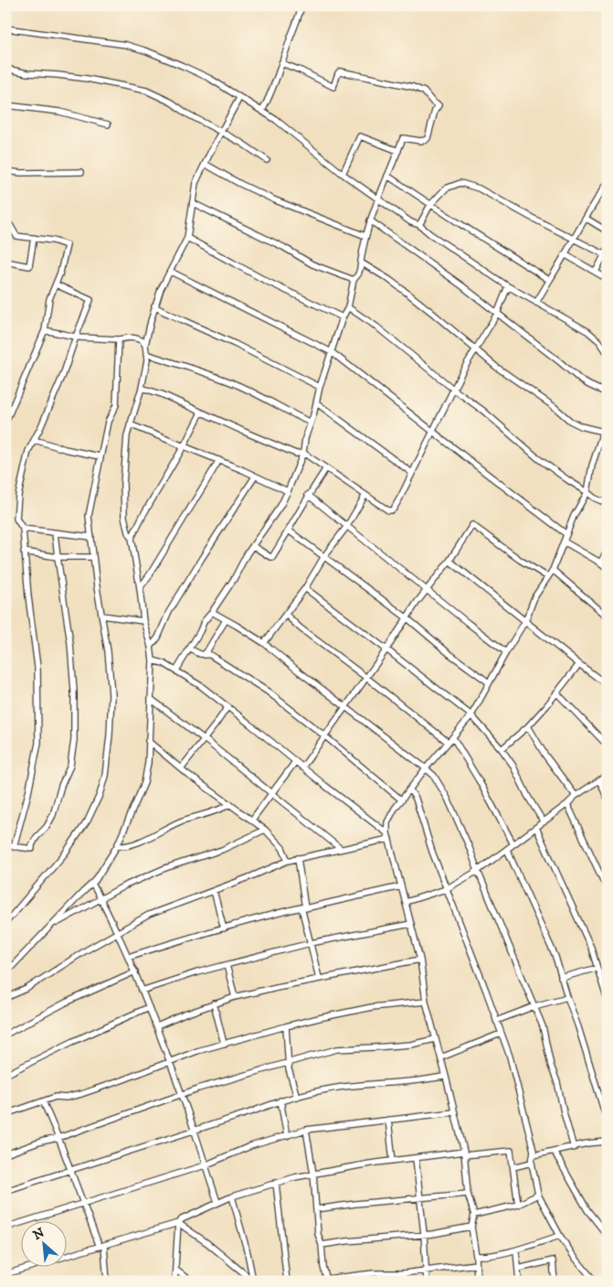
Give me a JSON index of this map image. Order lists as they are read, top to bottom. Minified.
{"north":"top left"}
